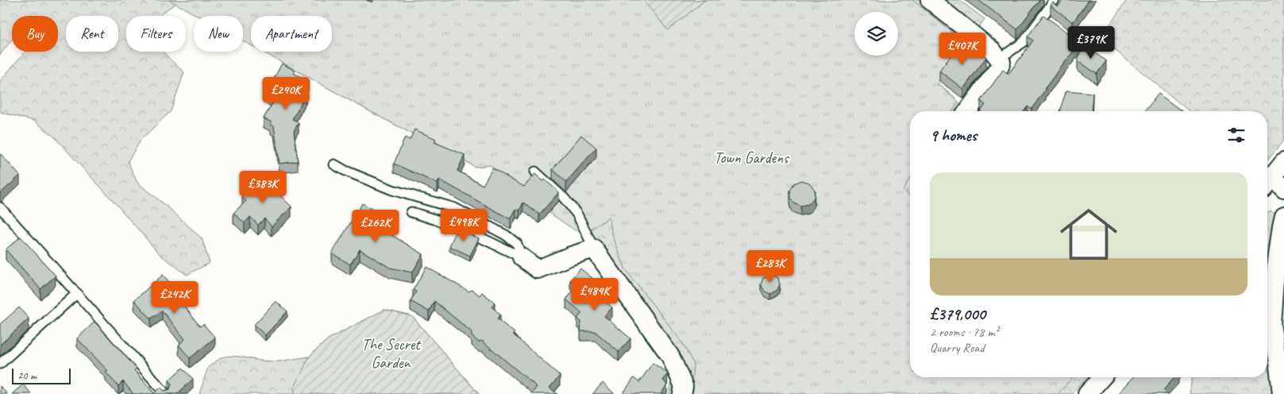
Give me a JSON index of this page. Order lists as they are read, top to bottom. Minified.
{"parks":["Town Gardens","The Secret Garden"],"scale_bar":"20 m","page":{"chip":["Buy","Rent","Filters","New","Apartment"],"price":["£379K","£407K","£240K","£383K","£498K","£262K","£283K","£484K","£242K"],"heading":"9 homes","list":[{"name":"£379,000","note":"2 rooms · 78 m² · Quarry Road"}],"scale":"20 m"}}
